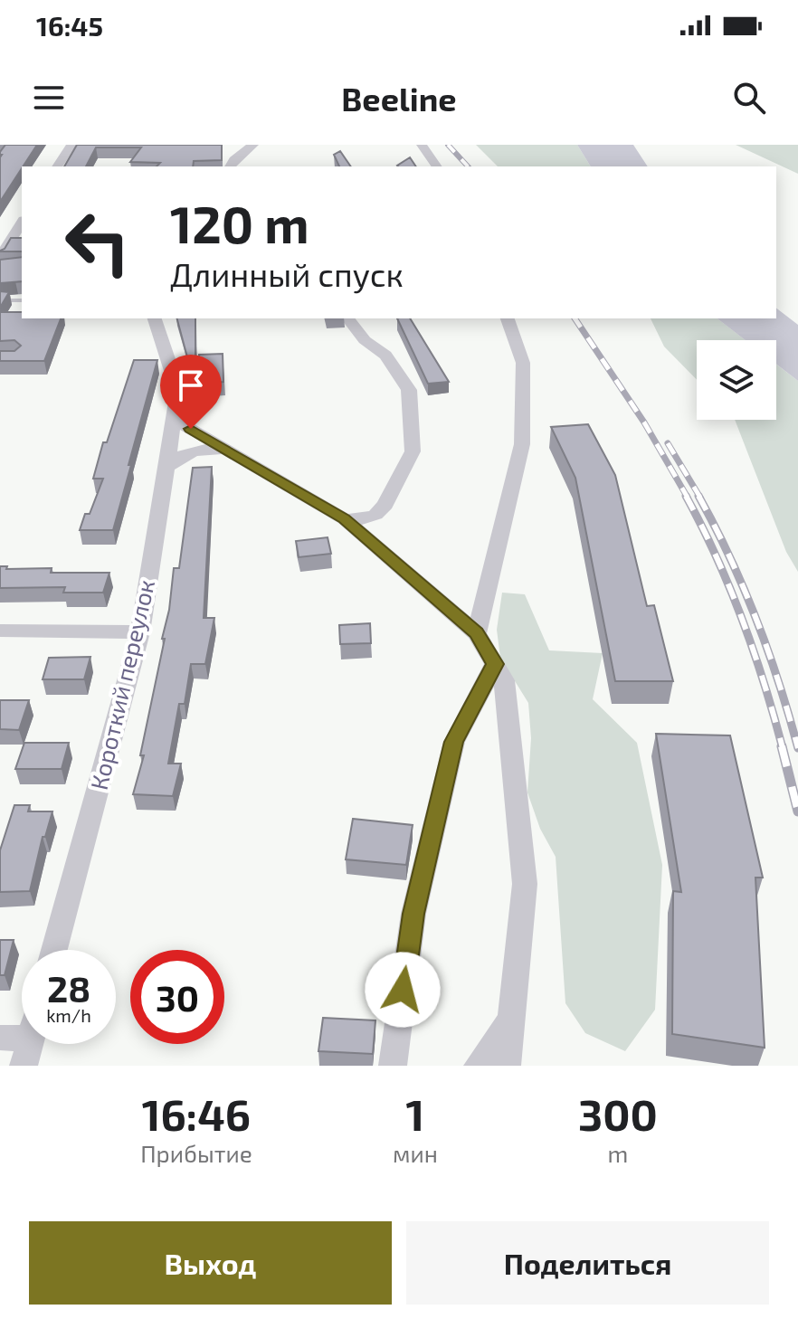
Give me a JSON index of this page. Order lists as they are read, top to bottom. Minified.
{"streets":{"street":["Короткий переулок"]},"page":{"status":"16:45","header":"Beeline","turn":["120 m","Длинный спуск"],"speed":"28 km/h","limit":"30","eta":["16:46","Прибытие","1","мин","300","m"],"buttons":["Выход","Поделиться"]}}
